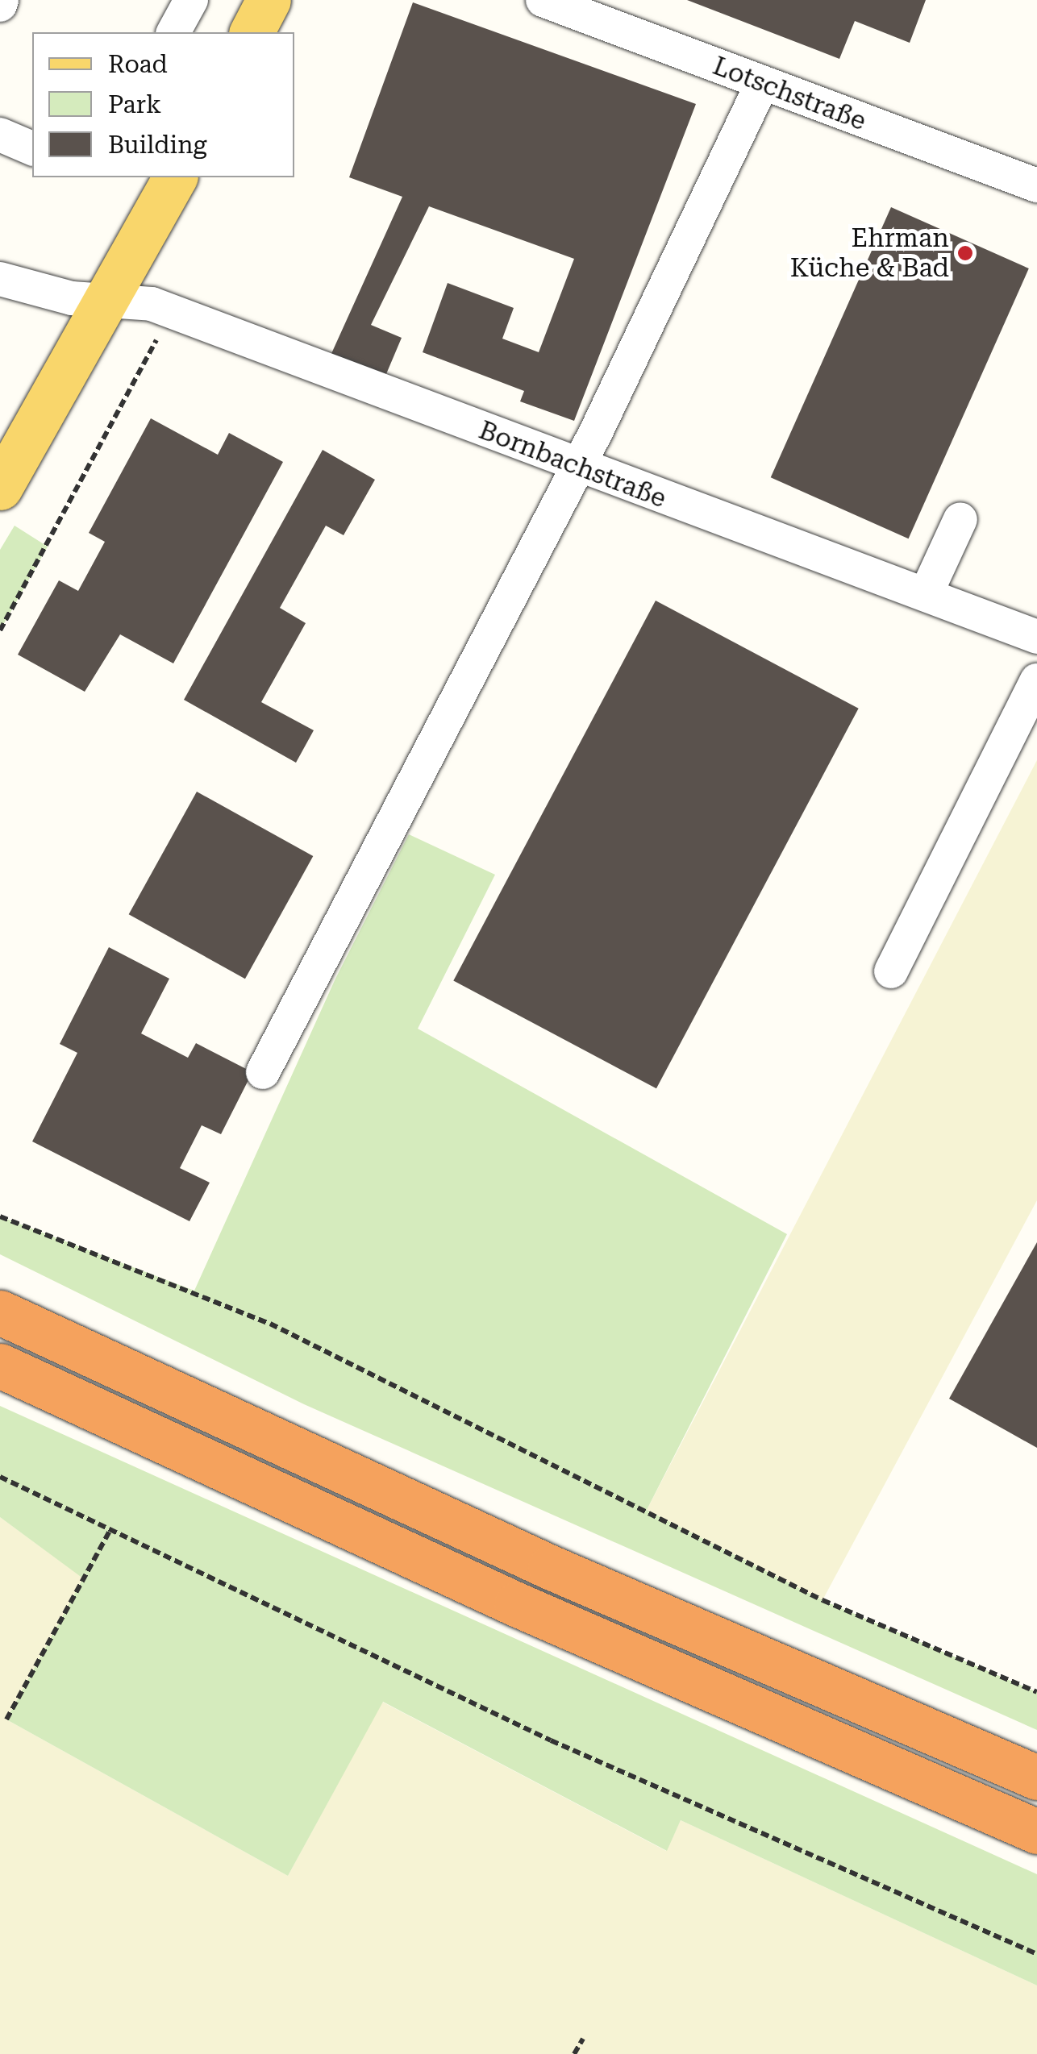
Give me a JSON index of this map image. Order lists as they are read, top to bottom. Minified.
{"streets":{"street":["Lotschstraße","Bornbachstraße"]},"places":["Ehrman Küche & Bad"],"legend":["Road","Park","Building"]}
